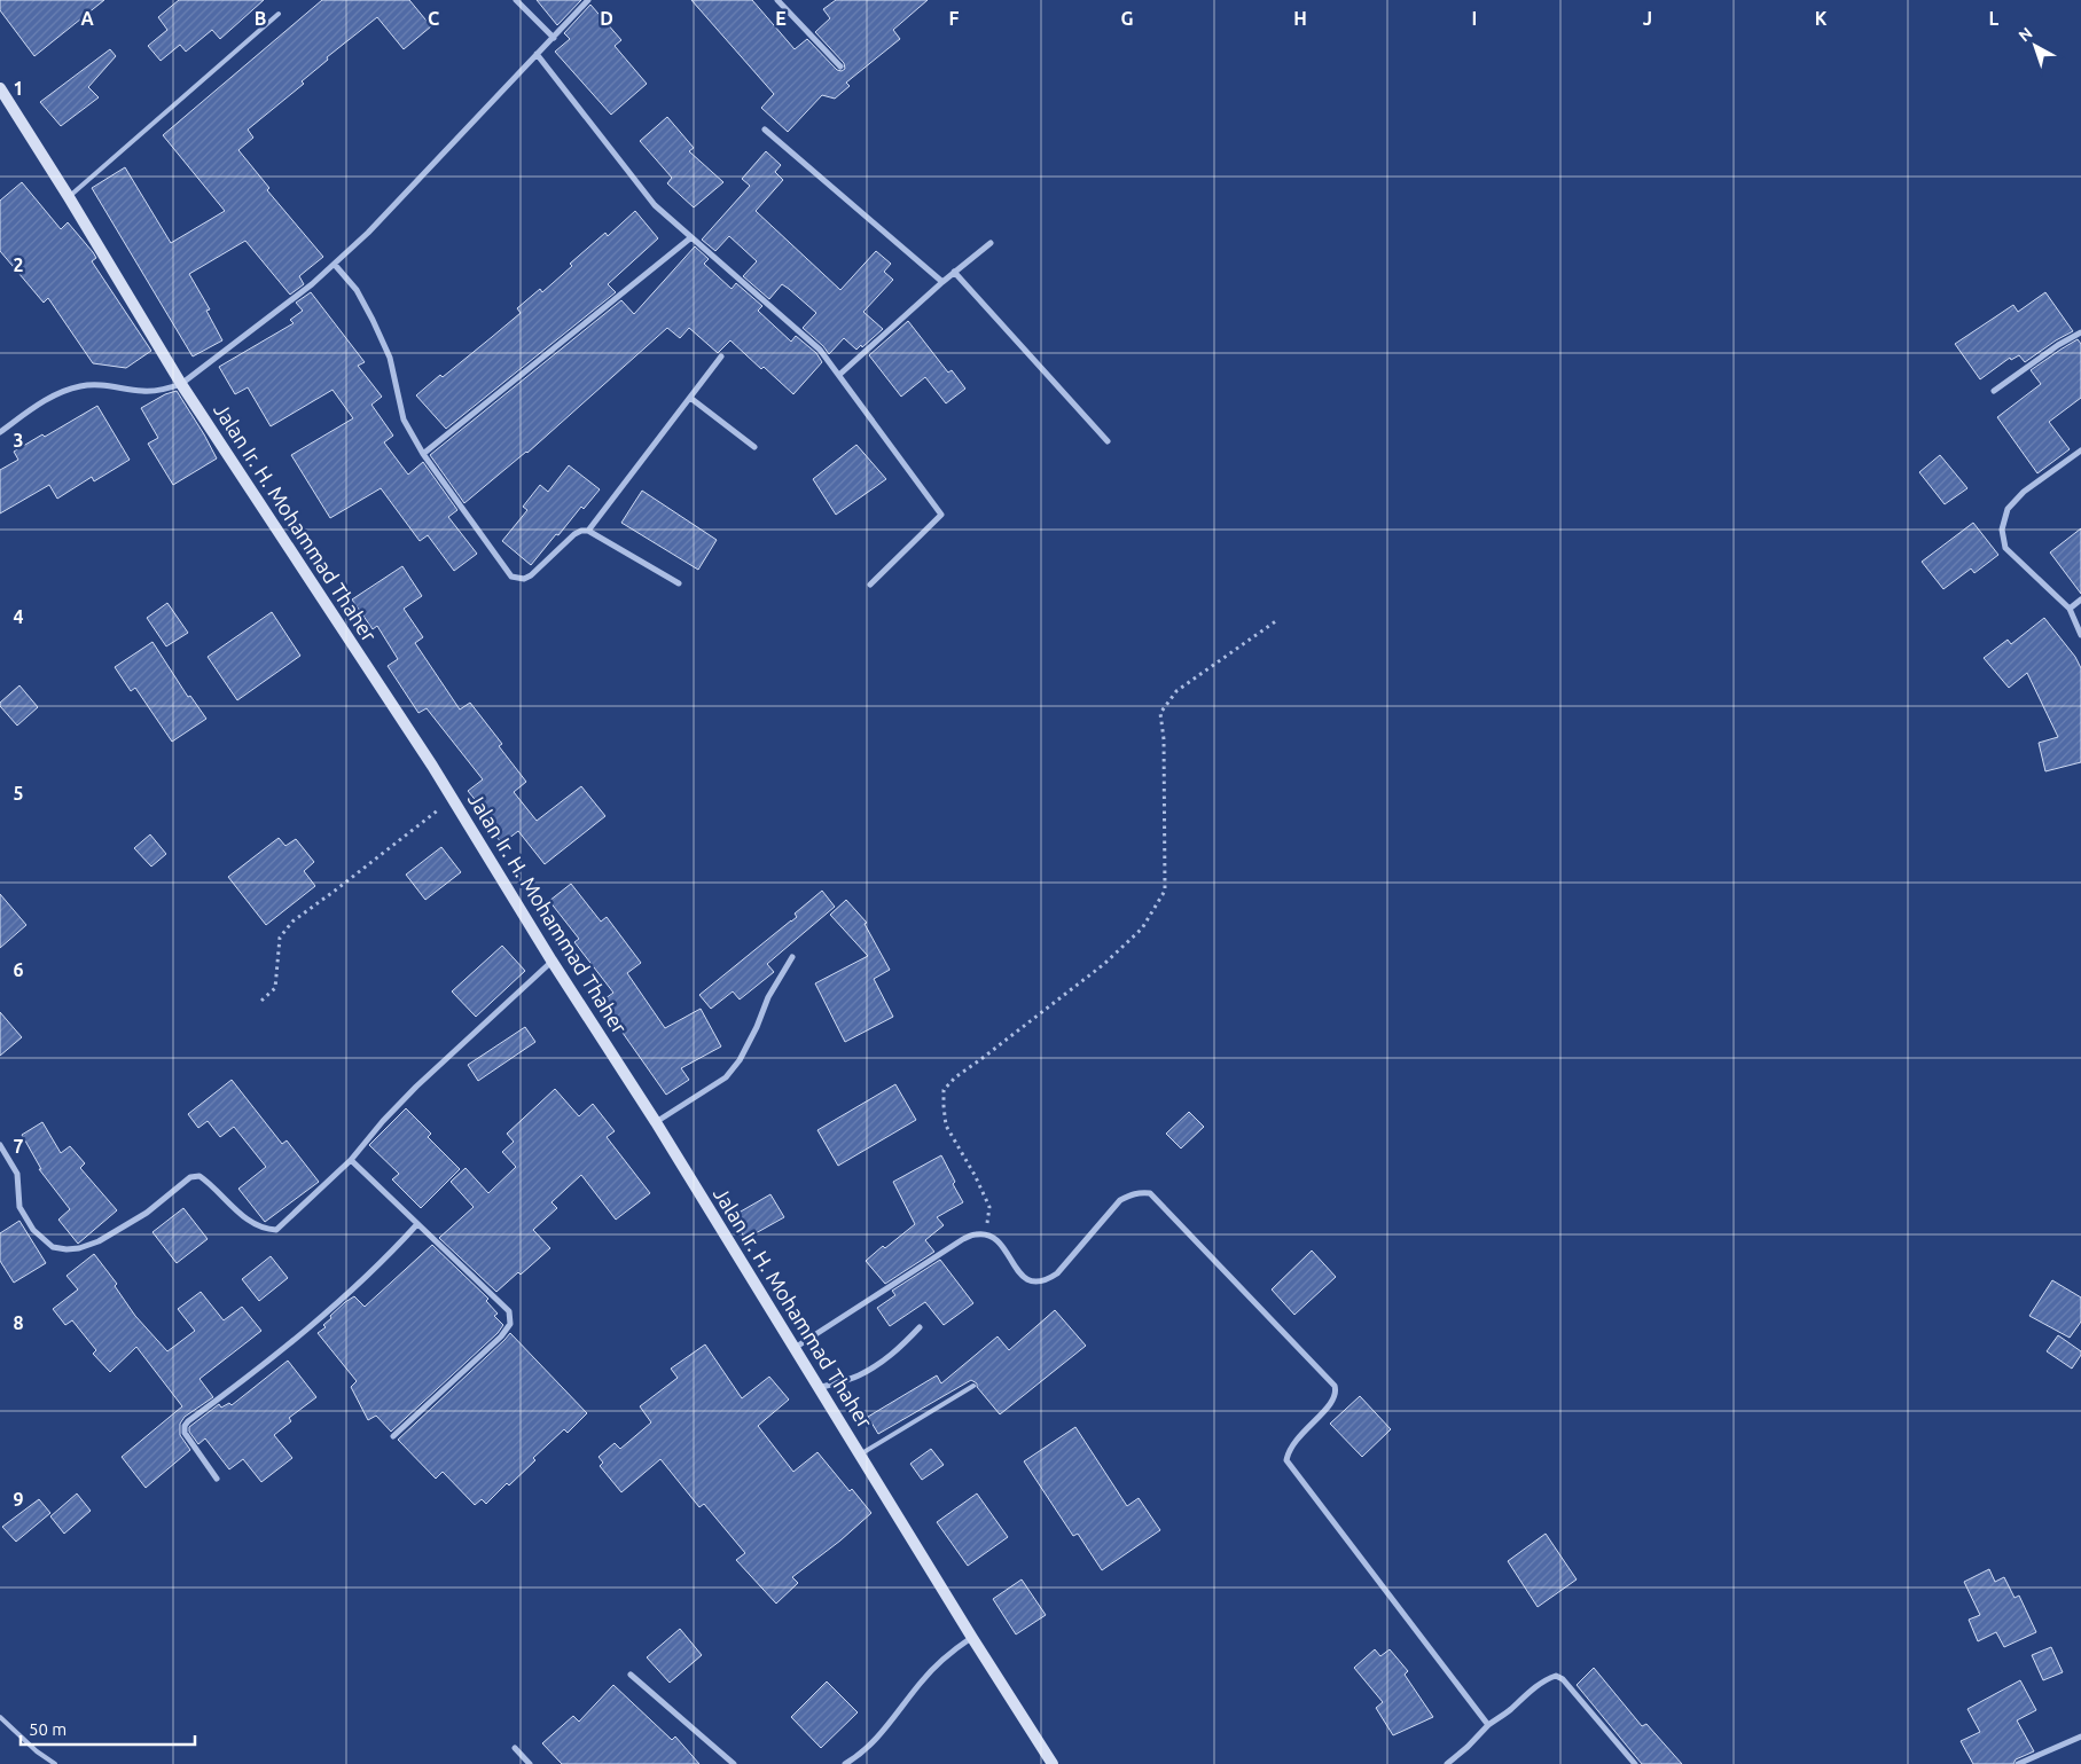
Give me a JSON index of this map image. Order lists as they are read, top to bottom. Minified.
{"streets":{"main road":["Jalan Ir. H. Mohammad Thaher"]},"scale_bar":"50 m","north":"top left","grid":{"columns":["A","B","C","D","E","F","G","H","I","J","K","L"],"rows":["1","2","3","4","5","6","7","8","9"]}}
